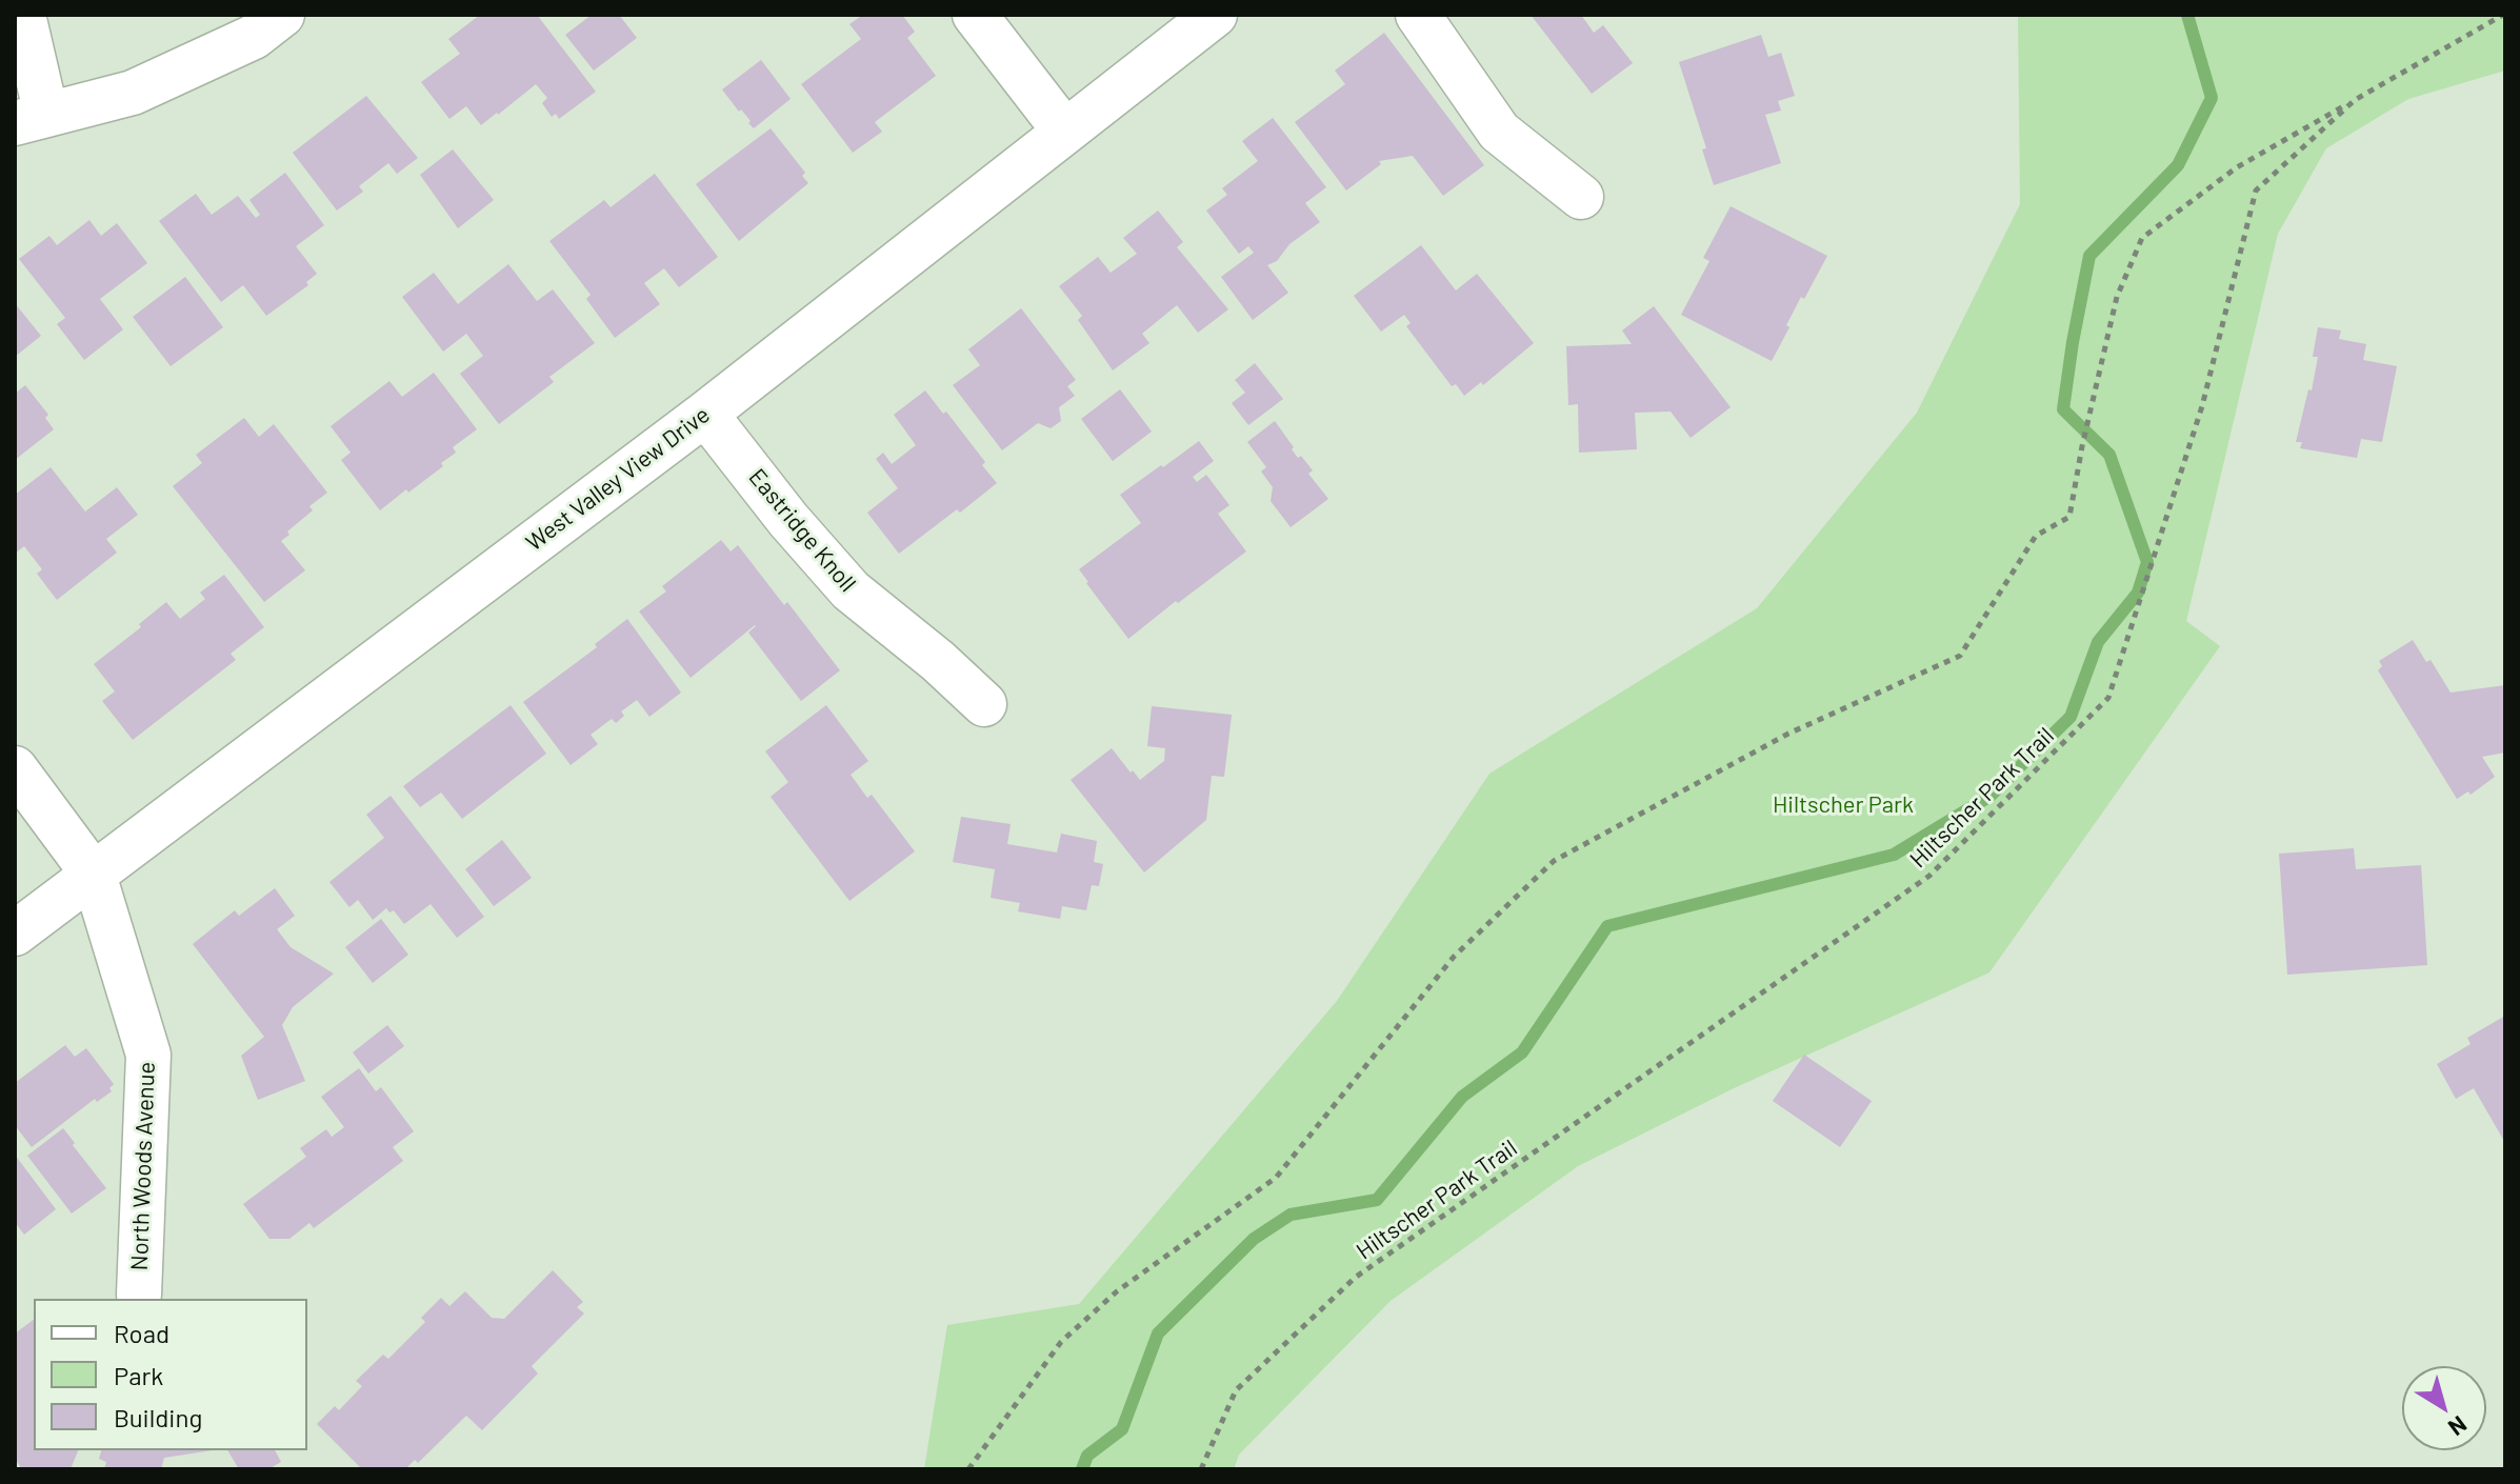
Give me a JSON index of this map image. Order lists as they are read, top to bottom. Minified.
{"streets":{"street":["West Valley View Drive","Eastridge Knoll","North Woods Avenue"],"path":["Hiltscher Park Trail"]},"crossings":[["West Valley View Drive","Eastridge Knoll"],["West Valley View Drive","North Woods Avenue"]],"parks":["Hiltscher Park"],"legend":["Road","Park","Building"],"north":"bottom right"}
